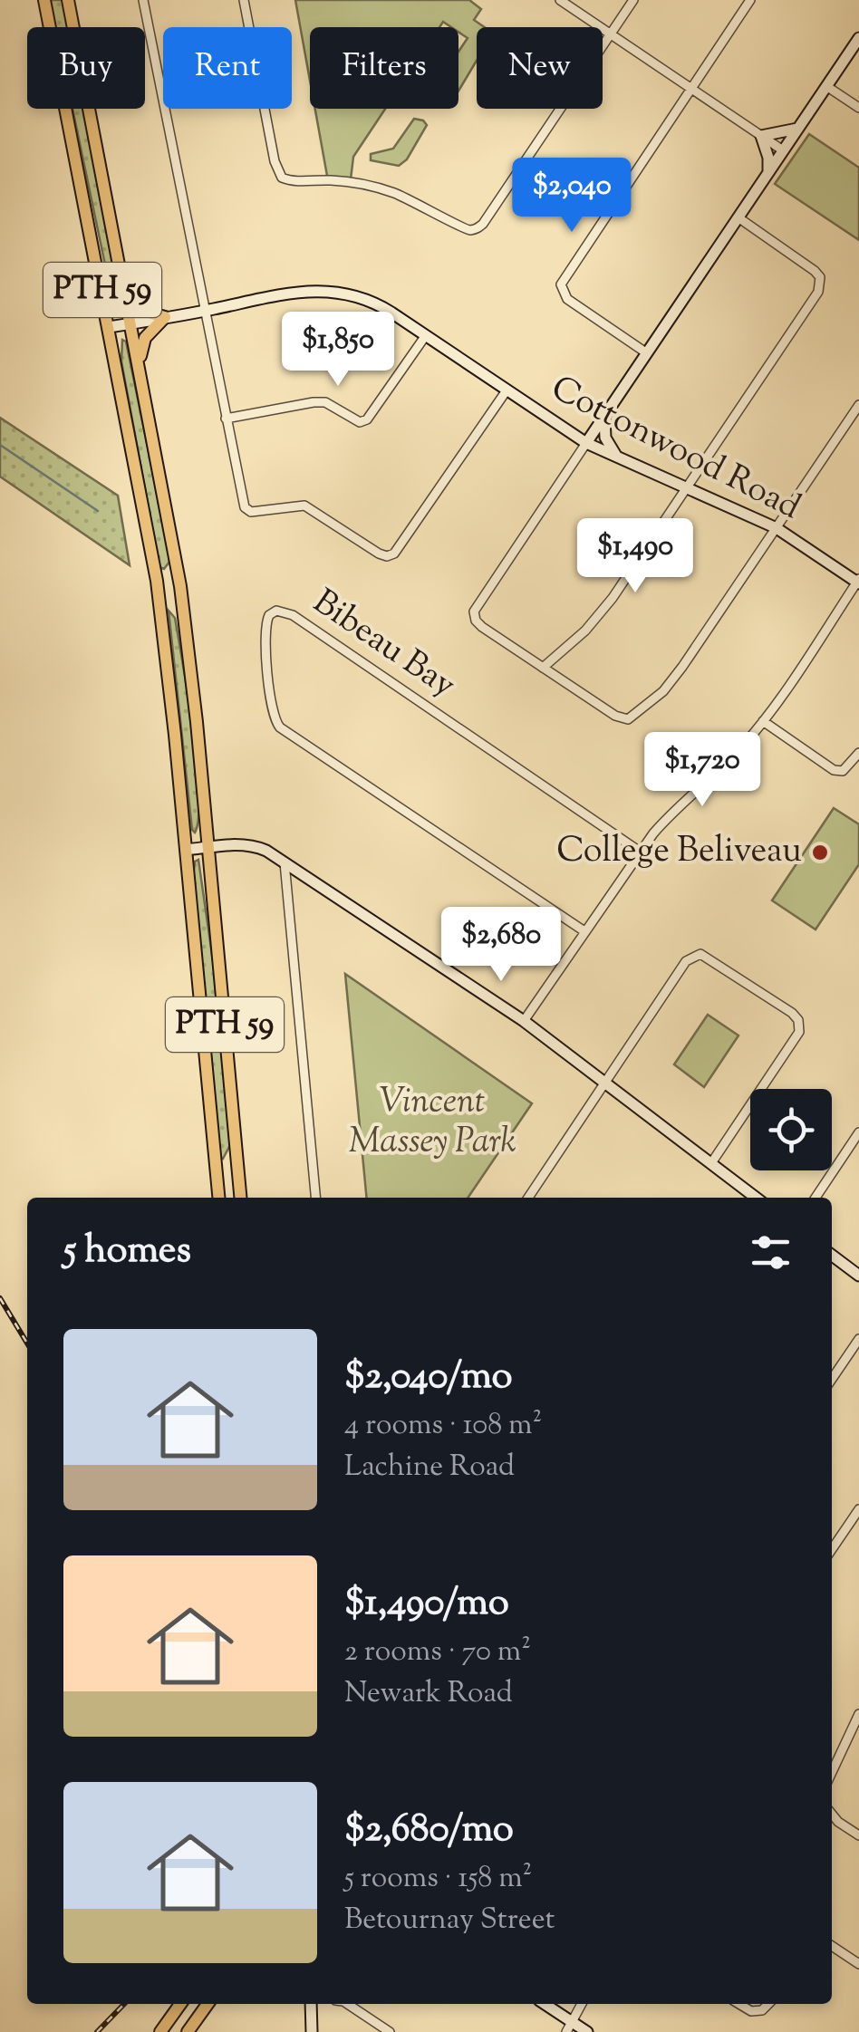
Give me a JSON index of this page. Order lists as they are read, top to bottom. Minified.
{"streets":{"main road":["PTH 59"],"street":["Cottonwood Road","Bibeau Bay"]},"crossings":[["PTH 59","Cottonwood Road"]],"parks":["Vincent Massey Park"],"places":["College Beliveau"],"page":{"chip":["Buy","Rent","Filters","New"],"price":["$2,040","$1,850","$1,490","$1,720","$2,680"],"heading":"5 homes","list":[{"name":"$2,040/mo","note":"4 rooms · 108 m² · Lachine Road"},{"name":"$1,490/mo","note":"2 rooms · 70 m² · Newark Road"},{"name":"$2,680/mo","note":"5 rooms · 158 m² · Betournay Street"}]}}
